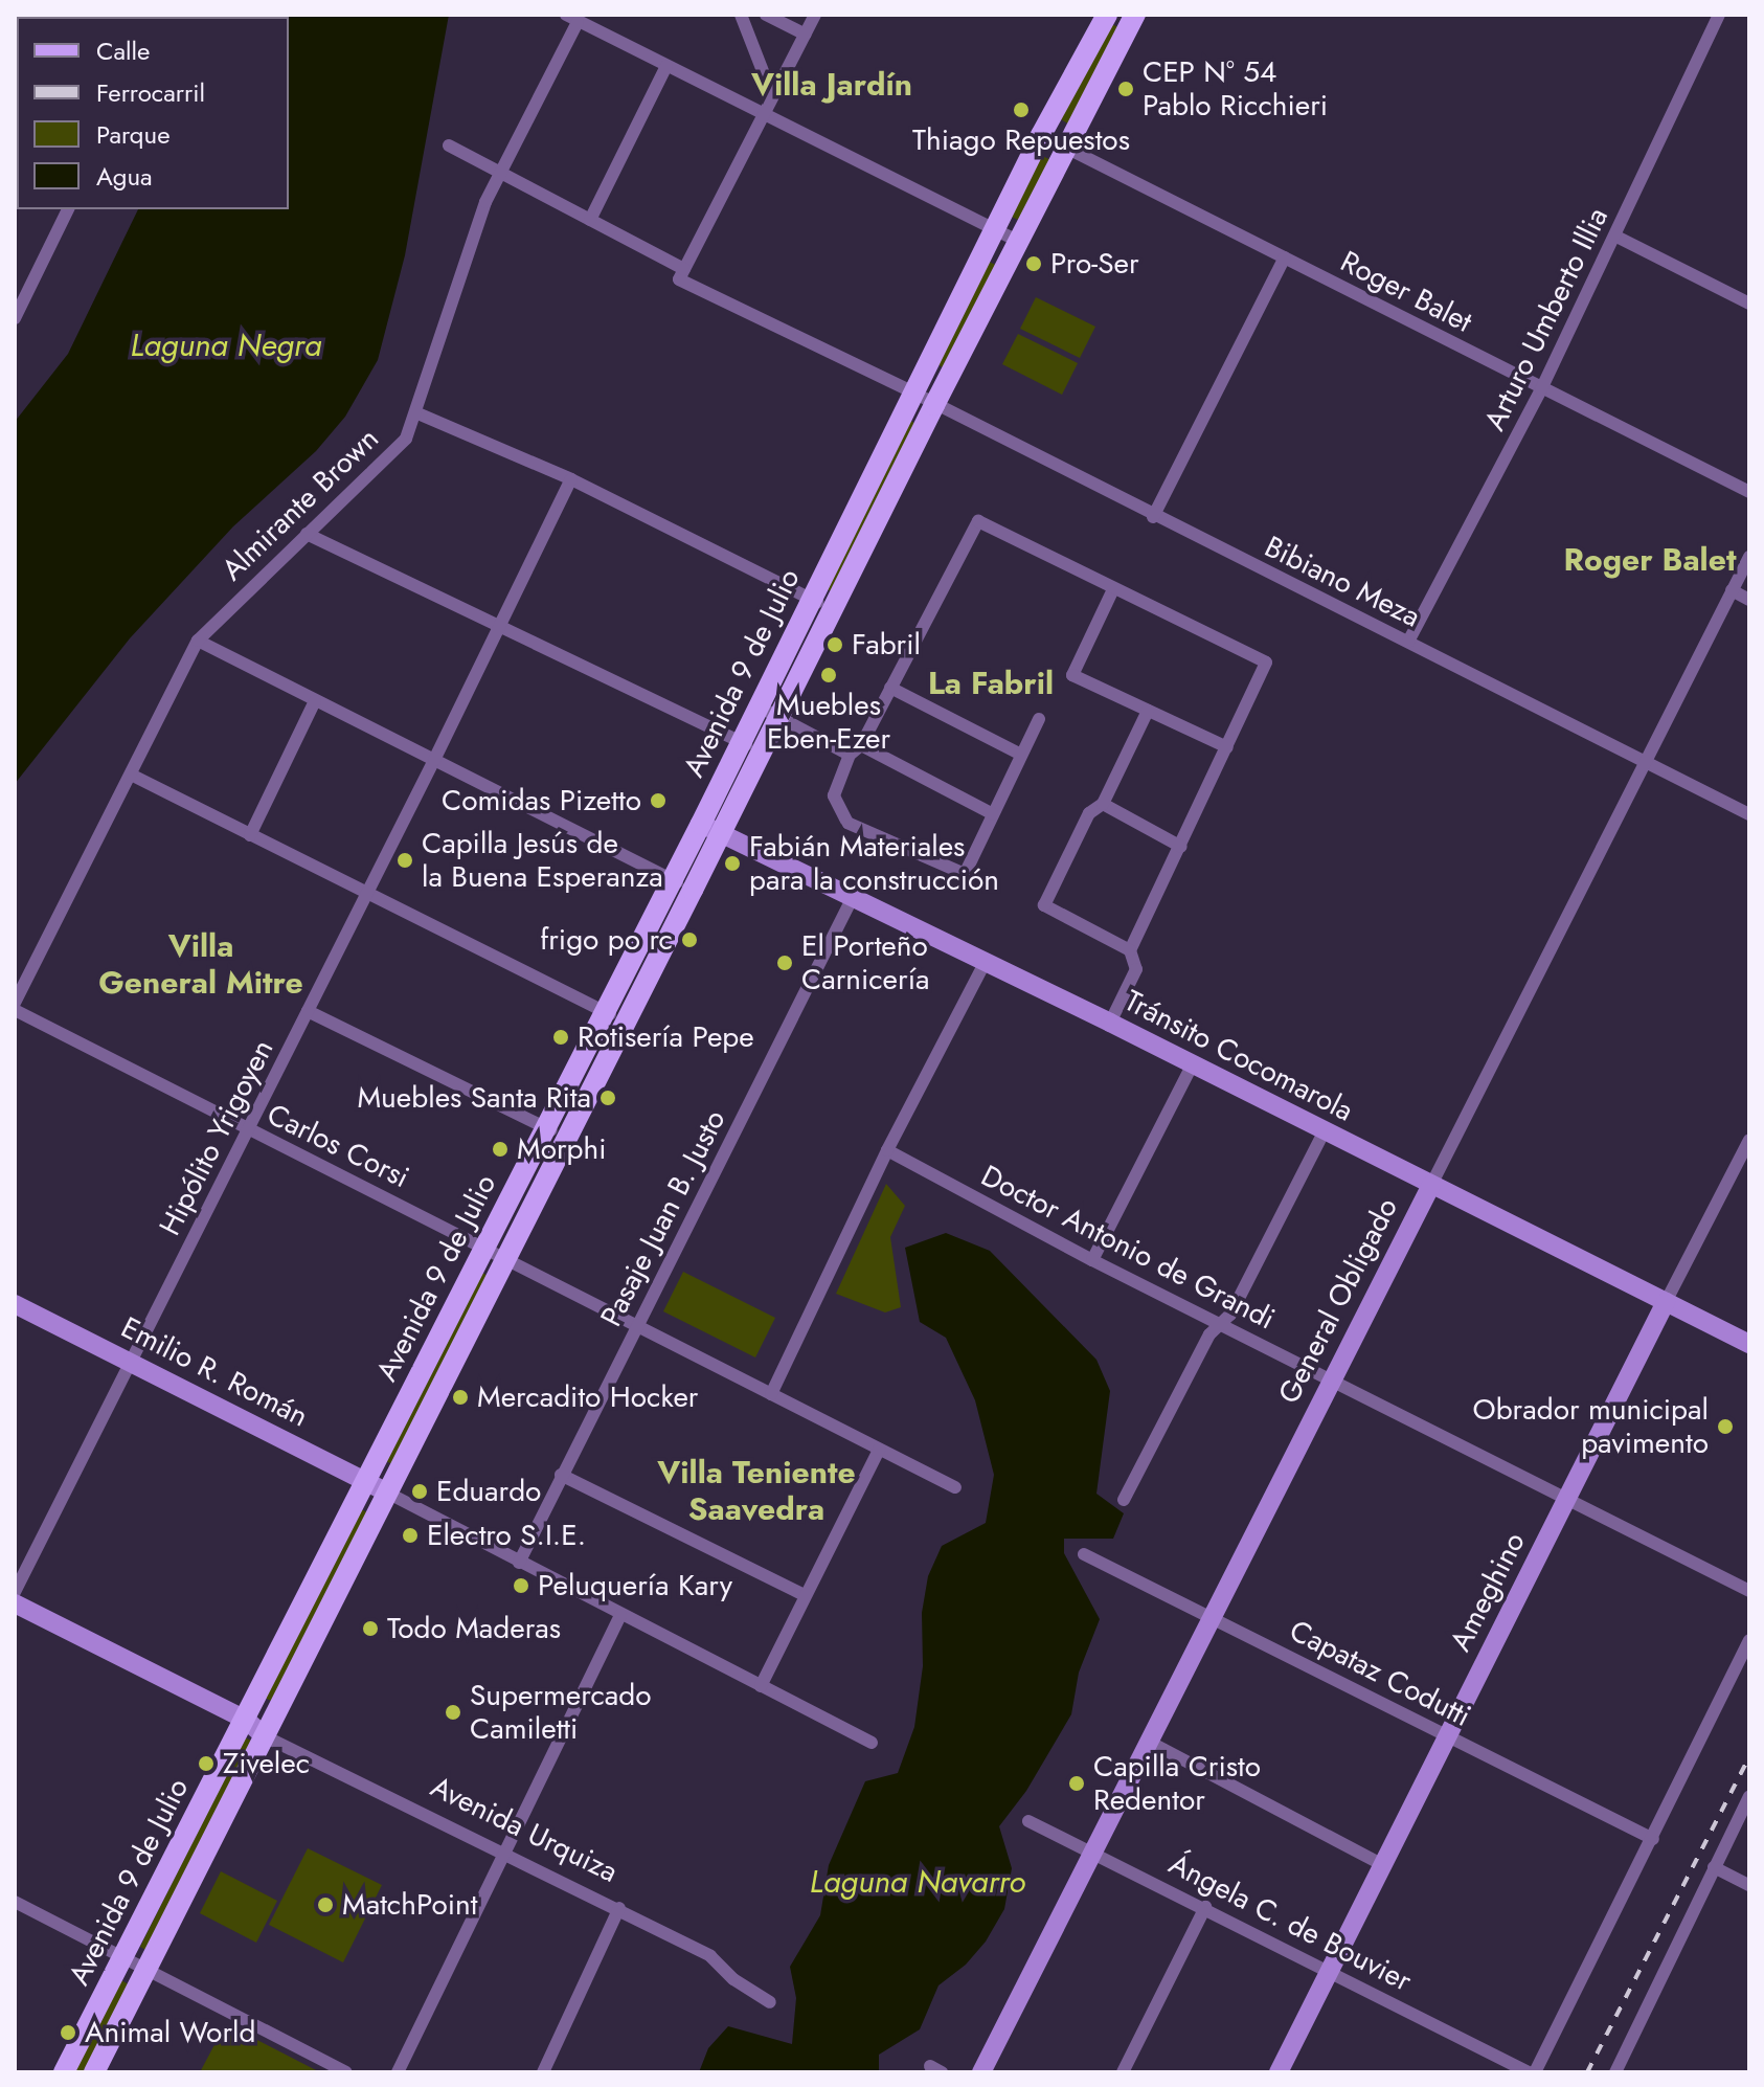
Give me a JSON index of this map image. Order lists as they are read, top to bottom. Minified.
{"streets":{"main road":["Avenida 9 de Julio"],"street":["Roger Balet","Arturo Umberto Illia","Almirante Brown","Bibiano Meza","Tránsito Cocomarola","Hipólito Yrigoyen","Carlos Corsi","Pasaje Juan B. Justo","Doctor Antonio de Grandi","General Obligado","Emilio R. Román","Ameghino","Capataz Codutti","Avenida Urquiza","Ángela C. de Bouvier"]},"crossings":[["Roger Balet","Arturo Umberto Illia"],["Roger Balet","Avenida 9 de Julio"],["Arturo Umberto Illia","Bibiano Meza"],["Almirante Brown","Bibiano Meza"],["Bibiano Meza","Avenida 9 de Julio"],["Bibiano Meza","General Obligado"],["Avenida 9 de Julio","Tránsito Cocomarola"],["Avenida 9 de Julio","Carlos Corsi"],["Avenida 9 de Julio","Emilio R. Román"],["Avenida 9 de Julio","Avenida Urquiza"],["Tránsito Cocomarola","Pasaje Juan B. Justo"],["Tránsito Cocomarola","General Obligado"],["Tránsito Cocomarola","Ameghino"],["Hipólito Yrigoyen","Carlos Corsi"],["Hipólito Yrigoyen","Emilio R. Román"],["Doctor Antonio de Grandi","General Obligado"],["Doctor Antonio de Grandi","Ameghino"],["General Obligado","Capataz Codutti"],["General Obligado","Ángela C. de Bouvier"],["Ameghino","Capataz Codutti"],["Ameghino","Ángela C. de Bouvier"]],"districts":["Villa Jardín","Roger Balet","La Fabril","Villa General Mitre","Villa Teniente Saavedra"],"water":["Laguna Negra","Laguna Navarro"],"places":["CEP Nº 54 Pablo Ricchieri","Thiago Repuestos","Pro-Ser","Fabril","Muebles Eben-Ezer","Comidas Pizetto","Capilla Jesús de la Buena Esperanza","Fabián Materiales para la construcción","frigo po rc","El Porteño Carnicería","Rotisería Pepe","Muebles Santa Rita","Morphi","Mercadito Hocker","Obrador municipal pavimento","Eduardo","Electro S.I.E.","Peluquería Kary","Todo Maderas","Supermercado Camiletti","Zivelec","Capilla Cristo Redentor","MatchPoint","Animal World"],"legend":["Calle","Ferrocarril","Parque","Agua"]}
